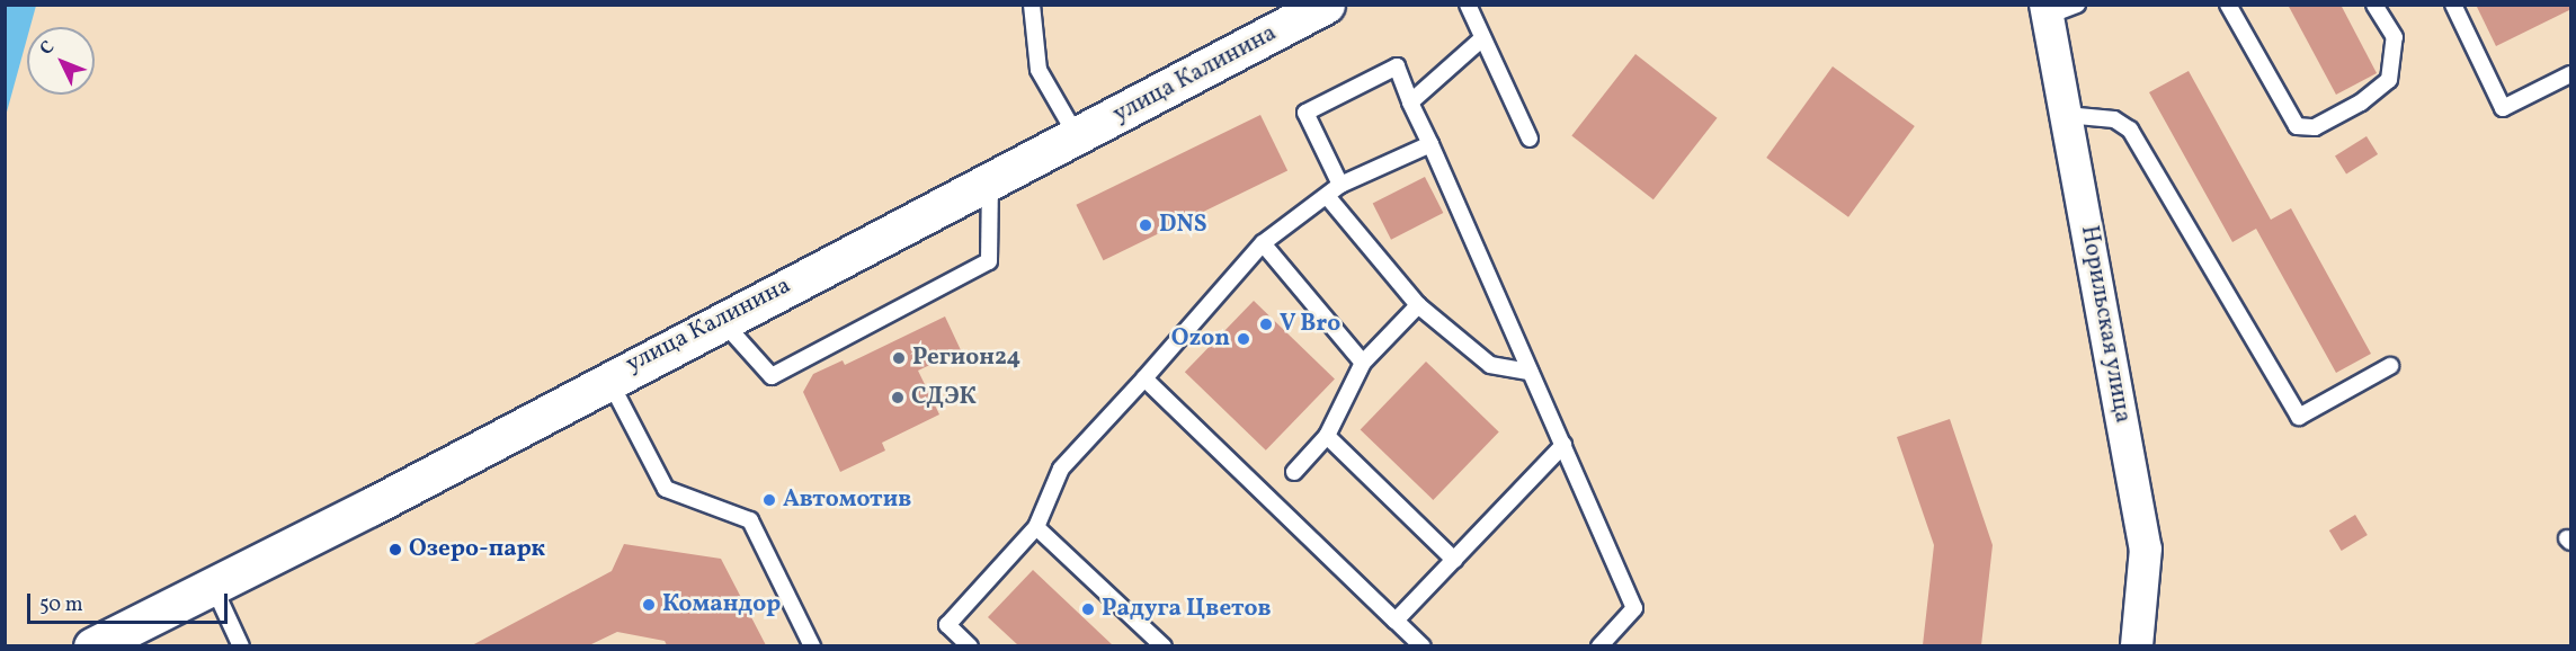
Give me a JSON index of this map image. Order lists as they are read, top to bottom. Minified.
{"streets":{"main road":["улица Калинина"],"street":["Норильская улица"]},"places":["DNS","V Bro","Ozon","Регион24","СДЭК","Автомотив","Озеро-парк","Командор","Радуга Цветов"],"scale_bar":"50 m","north":"top left"}
